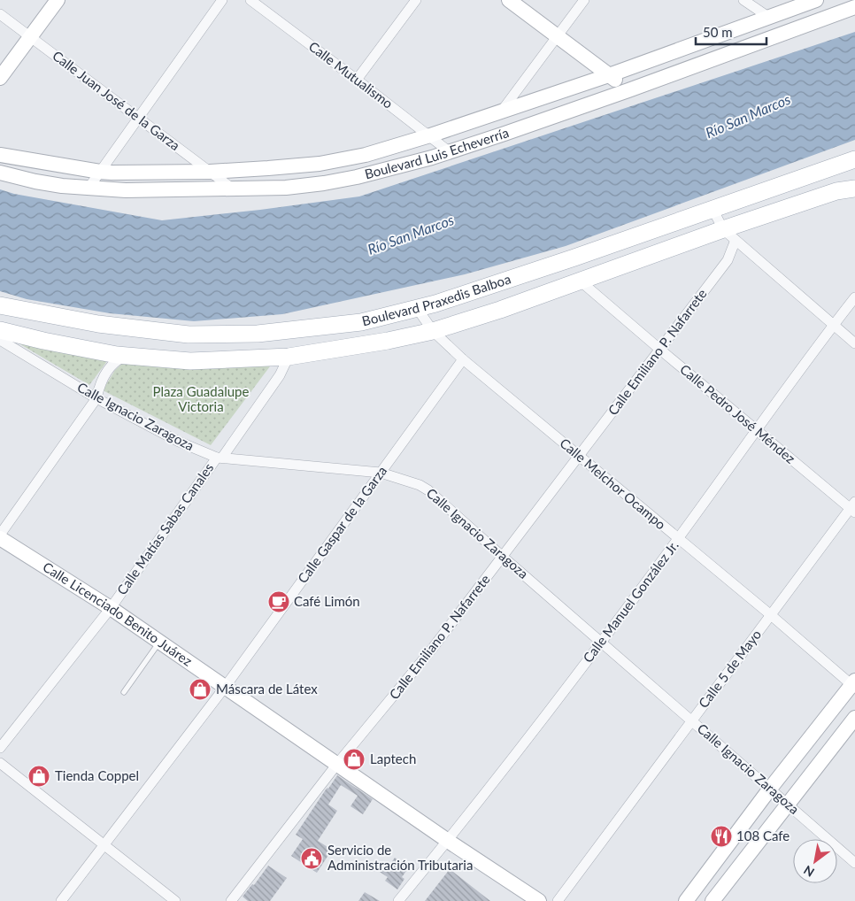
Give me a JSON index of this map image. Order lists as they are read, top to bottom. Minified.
{"streets":{"main road":["Boulevard Luis Echeverría","Boulevard Praxedis Balboa","Calle Licenciado Benito Juárez"],"street":["Calle Mutualismo","Calle Juan José de la Garza","Calle Emiliano P. Nafarrete","Calle Pedro José Méndez","Calle Ignacio Zaragoza","Calle Melchor Ocampo","Calle Gaspar de la Garza","Calle Matías Sabas Canales","Calle Manuel González Jr.","Calle 5 de Mayo"]},"crossings":[["Calle Mutualismo","Boulevard Luis Echeverría"],["Calle Juan José de la Garza","Boulevard Luis Echeverría"],["Boulevard Praxedis Balboa","Calle Emiliano P. Nafarrete"],["Boulevard Praxedis Balboa","Calle Pedro José Méndez"],["Boulevard Praxedis Balboa","Calle Melchor Ocampo"],["Boulevard Praxedis Balboa","Calle Matías Sabas Canales"],["Calle Emiliano P. Nafarrete","Calle Pedro José Méndez"],["Calle Emiliano P. Nafarrete","Calle Ignacio Zaragoza"],["Calle Emiliano P. Nafarrete","Calle Melchor Ocampo"],["Calle Emiliano P. Nafarrete","Calle Licenciado Benito Juárez"],["Calle Pedro José Méndez","Calle Manuel González Jr."],["Calle Pedro José Méndez","Calle 5 de Mayo"],["Calle Ignacio Zaragoza","Calle Gaspar de la Garza"],["Calle Ignacio Zaragoza","Calle Matías Sabas Canales"],["Calle Ignacio Zaragoza","Calle Manuel González Jr."],["Calle Ignacio Zaragoza","Calle 5 de Mayo"],["Calle Melchor Ocampo","Calle Gaspar de la Garza"],["Calle Melchor Ocampo","Calle Manuel González Jr."],["Calle Melchor Ocampo","Calle 5 de Mayo"],["Calle Gaspar de la Garza","Calle Licenciado Benito Juárez"],["Calle Matías Sabas Canales","Calle Licenciado Benito Juárez"],["Calle Manuel González Jr.","Calle Licenciado Benito Juárez"]],"water":["Río San Marcos"],"parks":["Plaza Guadalupe Victoria"],"places":{"cafe":["Café Limón"],"shop":["Máscara de Látex","Laptech","Tienda Coppel"],"restaurant":["108 Cafe"],"public building":["Servicio de Administración Tributaria"]},"scale_bar":"50 m","north":"bottom left"}
